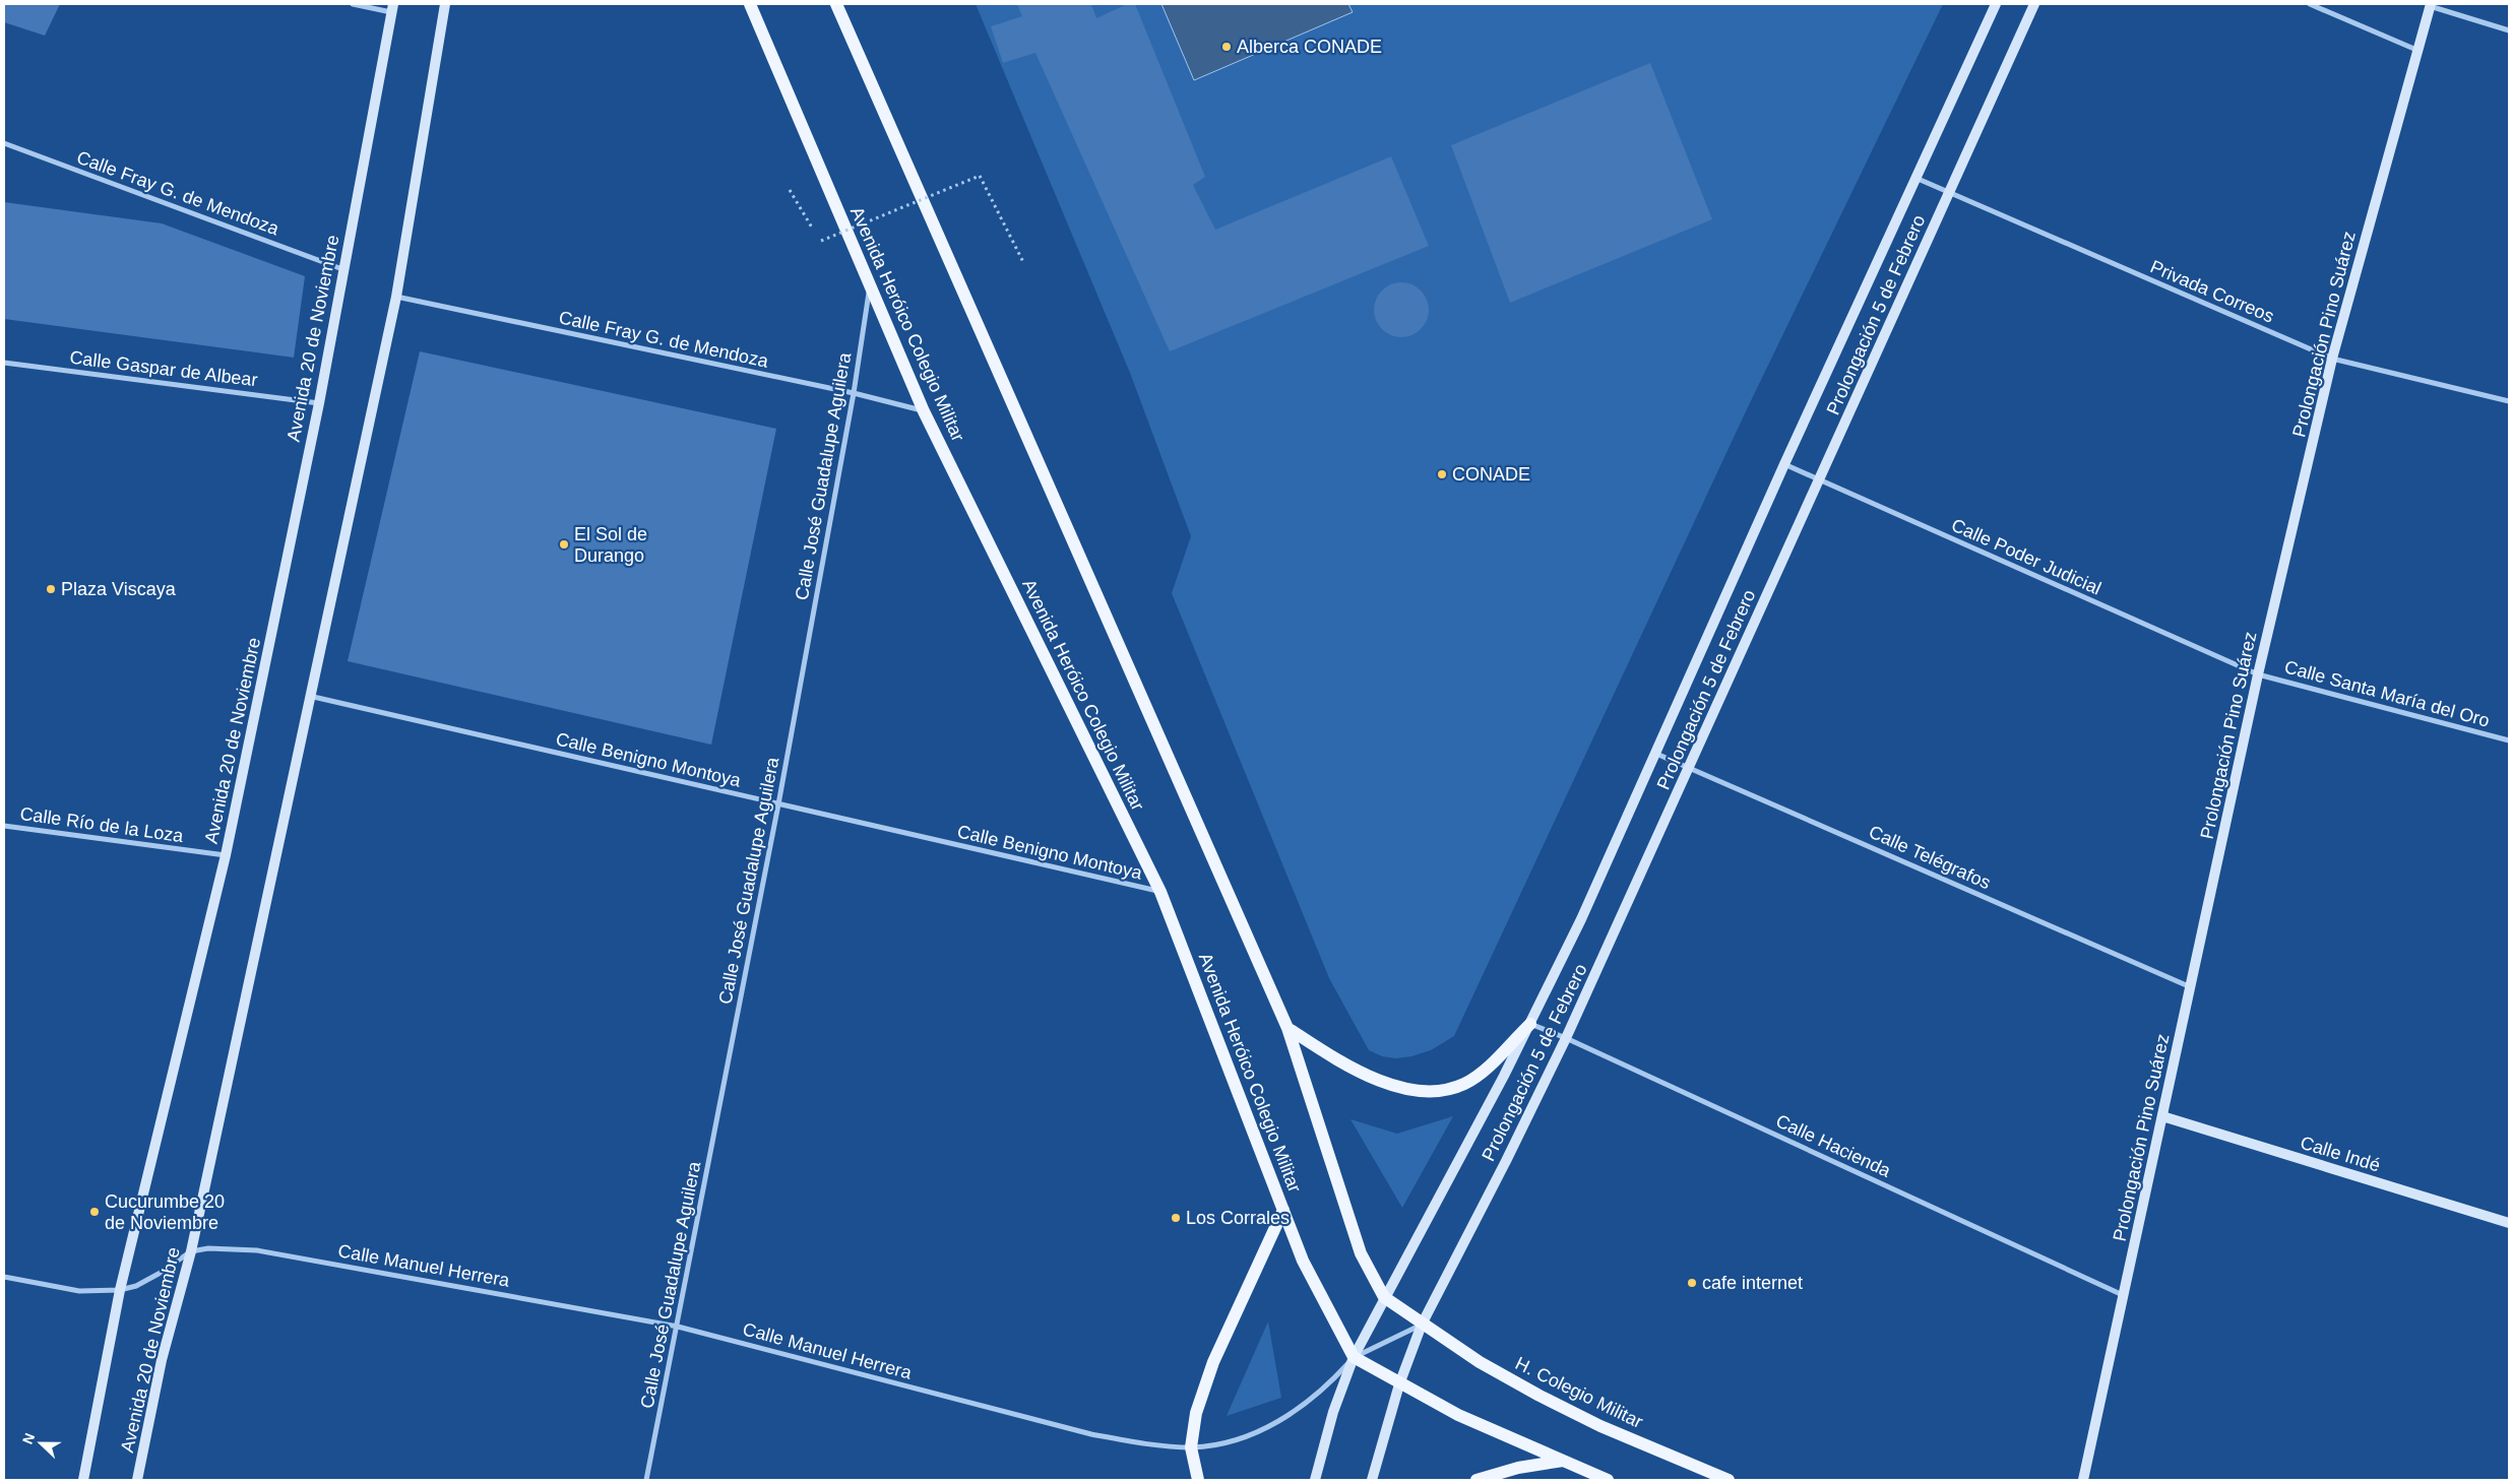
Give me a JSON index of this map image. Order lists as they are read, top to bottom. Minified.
{"streets":{"main road":["Prolongación 5 de Febrero","Avenida Heróico Colegio Militar","Prolongación Pino Suárez","Avenida 20 de Noviembre","Calle Indé","H. Colegio Militar"],"street":["Calle Fray G. de Mendoza","Privada Correos","Calle Gaspar de Albear","Calle José Guadalupe Aguilera","Calle Poder Judicial","Calle Santa María del Oro","Calle Benigno Montoya","Calle Río de la Loza","Calle Telégrafos","Calle Hacienda","Calle Manuel Herrera"]},"crossings":[["Calle Fray G. de Mendoza","Avenida Heróico Colegio Militar"],["Calle Fray G. de Mendoza","Avenida 20 de Noviembre"],["Calle Fray G. de Mendoza","Calle José Guadalupe Aguilera"],["Privada Correos","Prolongación 5 de Febrero"],["Privada Correos","Prolongación Pino Suárez"],["Prolongación 5 de Febrero","Avenida Heróico Colegio Militar"],["Prolongación 5 de Febrero","Calle Poder Judicial"],["Prolongación 5 de Febrero","Calle Telégrafos"],["Prolongación 5 de Febrero","Calle Hacienda"],["Prolongación 5 de Febrero","Calle Manuel Herrera"],["Prolongación 5 de Febrero","H. Colegio Militar"],["Avenida Heróico Colegio Militar","Calle José Guadalupe Aguilera"],["Avenida Heróico Colegio Militar","Calle Benigno Montoya"],["Avenida Heróico Colegio Militar","Calle Manuel Herrera"],["Prolongación Pino Suárez","Calle Poder Judicial"],["Prolongación Pino Suárez","Calle Santa María del Oro"],["Prolongación Pino Suárez","Calle Telégrafos"],["Prolongación Pino Suárez","Calle Hacienda"],["Prolongación Pino Suárez","Calle Indé"],["Avenida 20 de Noviembre","Calle Gaspar de Albear"],["Avenida 20 de Noviembre","Calle Benigno Montoya"],["Avenida 20 de Noviembre","Calle Río de la Loza"],["Avenida 20 de Noviembre","Calle Manuel Herrera"],["Calle José Guadalupe Aguilera","Calle Benigno Montoya"],["Calle José Guadalupe Aguilera","Calle Manuel Herrera"],["Calle Poder Judicial","Calle Santa María del Oro"],["Calle Manuel Herrera","H. Colegio Militar"]],"places":["Alberca CONADE","CONADE","El Sol de Durango","Plaza Viscaya","Cucurumbe 20 de Noviembre","Los Corrales","cafe internet"],"north":"left"}
